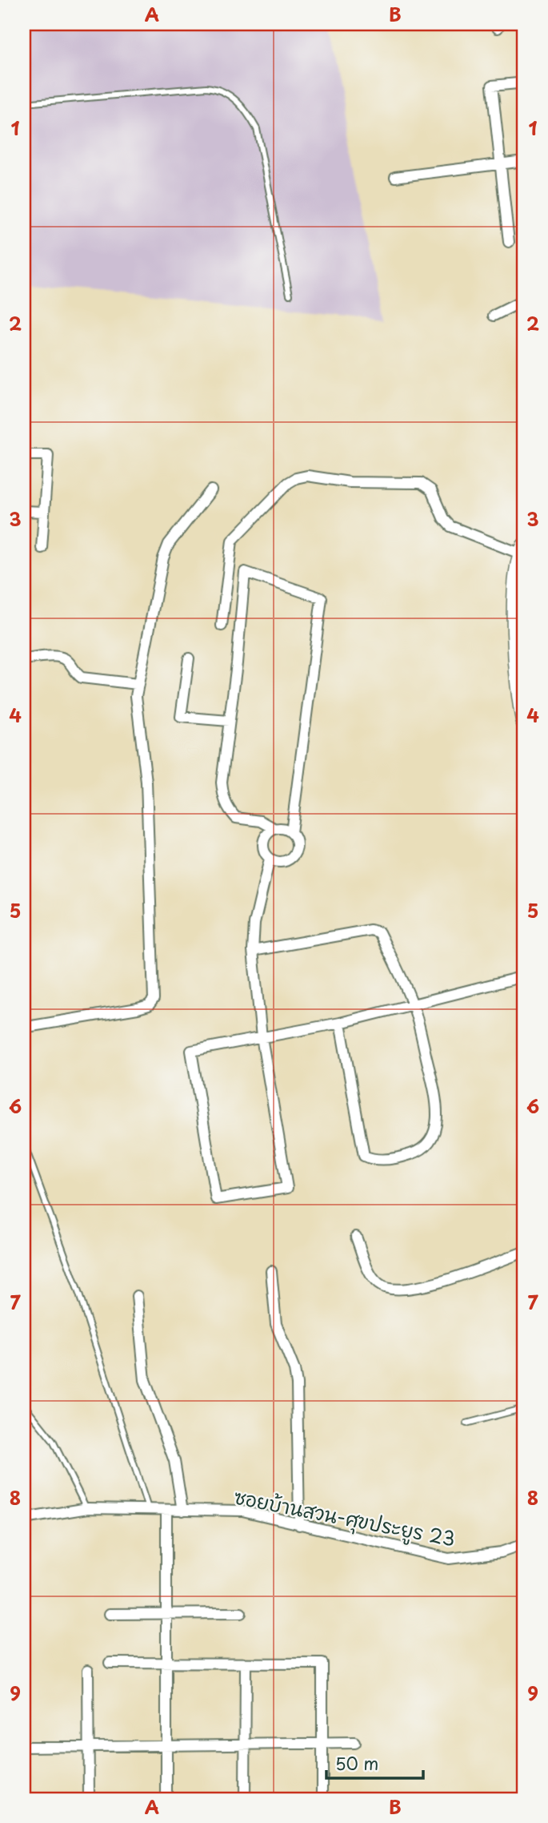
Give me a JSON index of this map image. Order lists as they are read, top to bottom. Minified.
{"streets":{"street":["ซอยบ้านสวน-ศุขประยูร 23"]},"scale_bar":"50 m","grid":{"columns":["A","B"],"rows":["1","2","3","4","5","6","7","8","9"]}}
